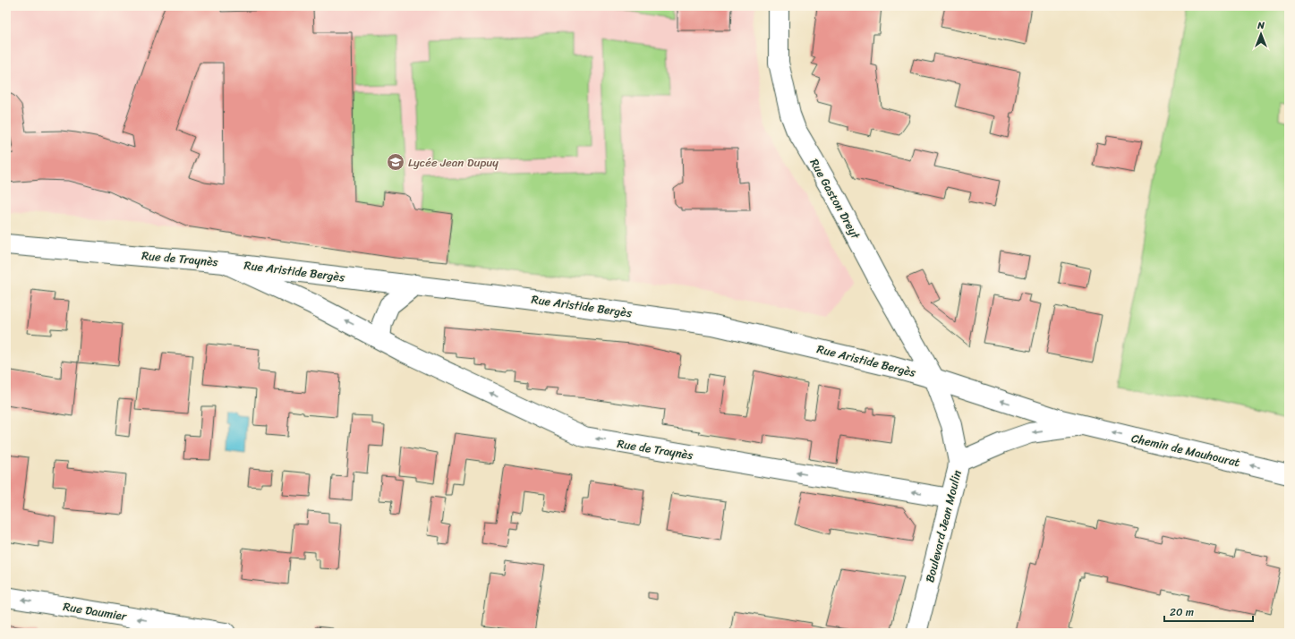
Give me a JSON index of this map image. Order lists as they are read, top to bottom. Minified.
{"streets":{"street":["Rue Gaston Dreyt","Rue de Traynès","Rue Aristide Bergès","Chemin de Mauhourat","Boulevard Jean Moulin","Rue Daumier"]},"crossings":[["Rue Gaston Dreyt","Rue Aristide Bergès"],["Rue Gaston Dreyt","Chemin de Mauhourat"],["Rue Gaston Dreyt","Boulevard Jean Moulin"],["Rue de Traynès","Rue Aristide Bergès"],["Rue de Traynès","Boulevard Jean Moulin"],["Rue Aristide Bergès","Chemin de Mauhourat"],["Rue Aristide Bergès","Boulevard Jean Moulin"],["Chemin de Mauhourat","Boulevard Jean Moulin"]],"one_way":["Rue de Traynès","Chemin de Mauhourat","Rue Daumier"],"places":{"school or university":["Lycée Jean Dupuy"]},"scale_bar":"20 m","north":"top"}
